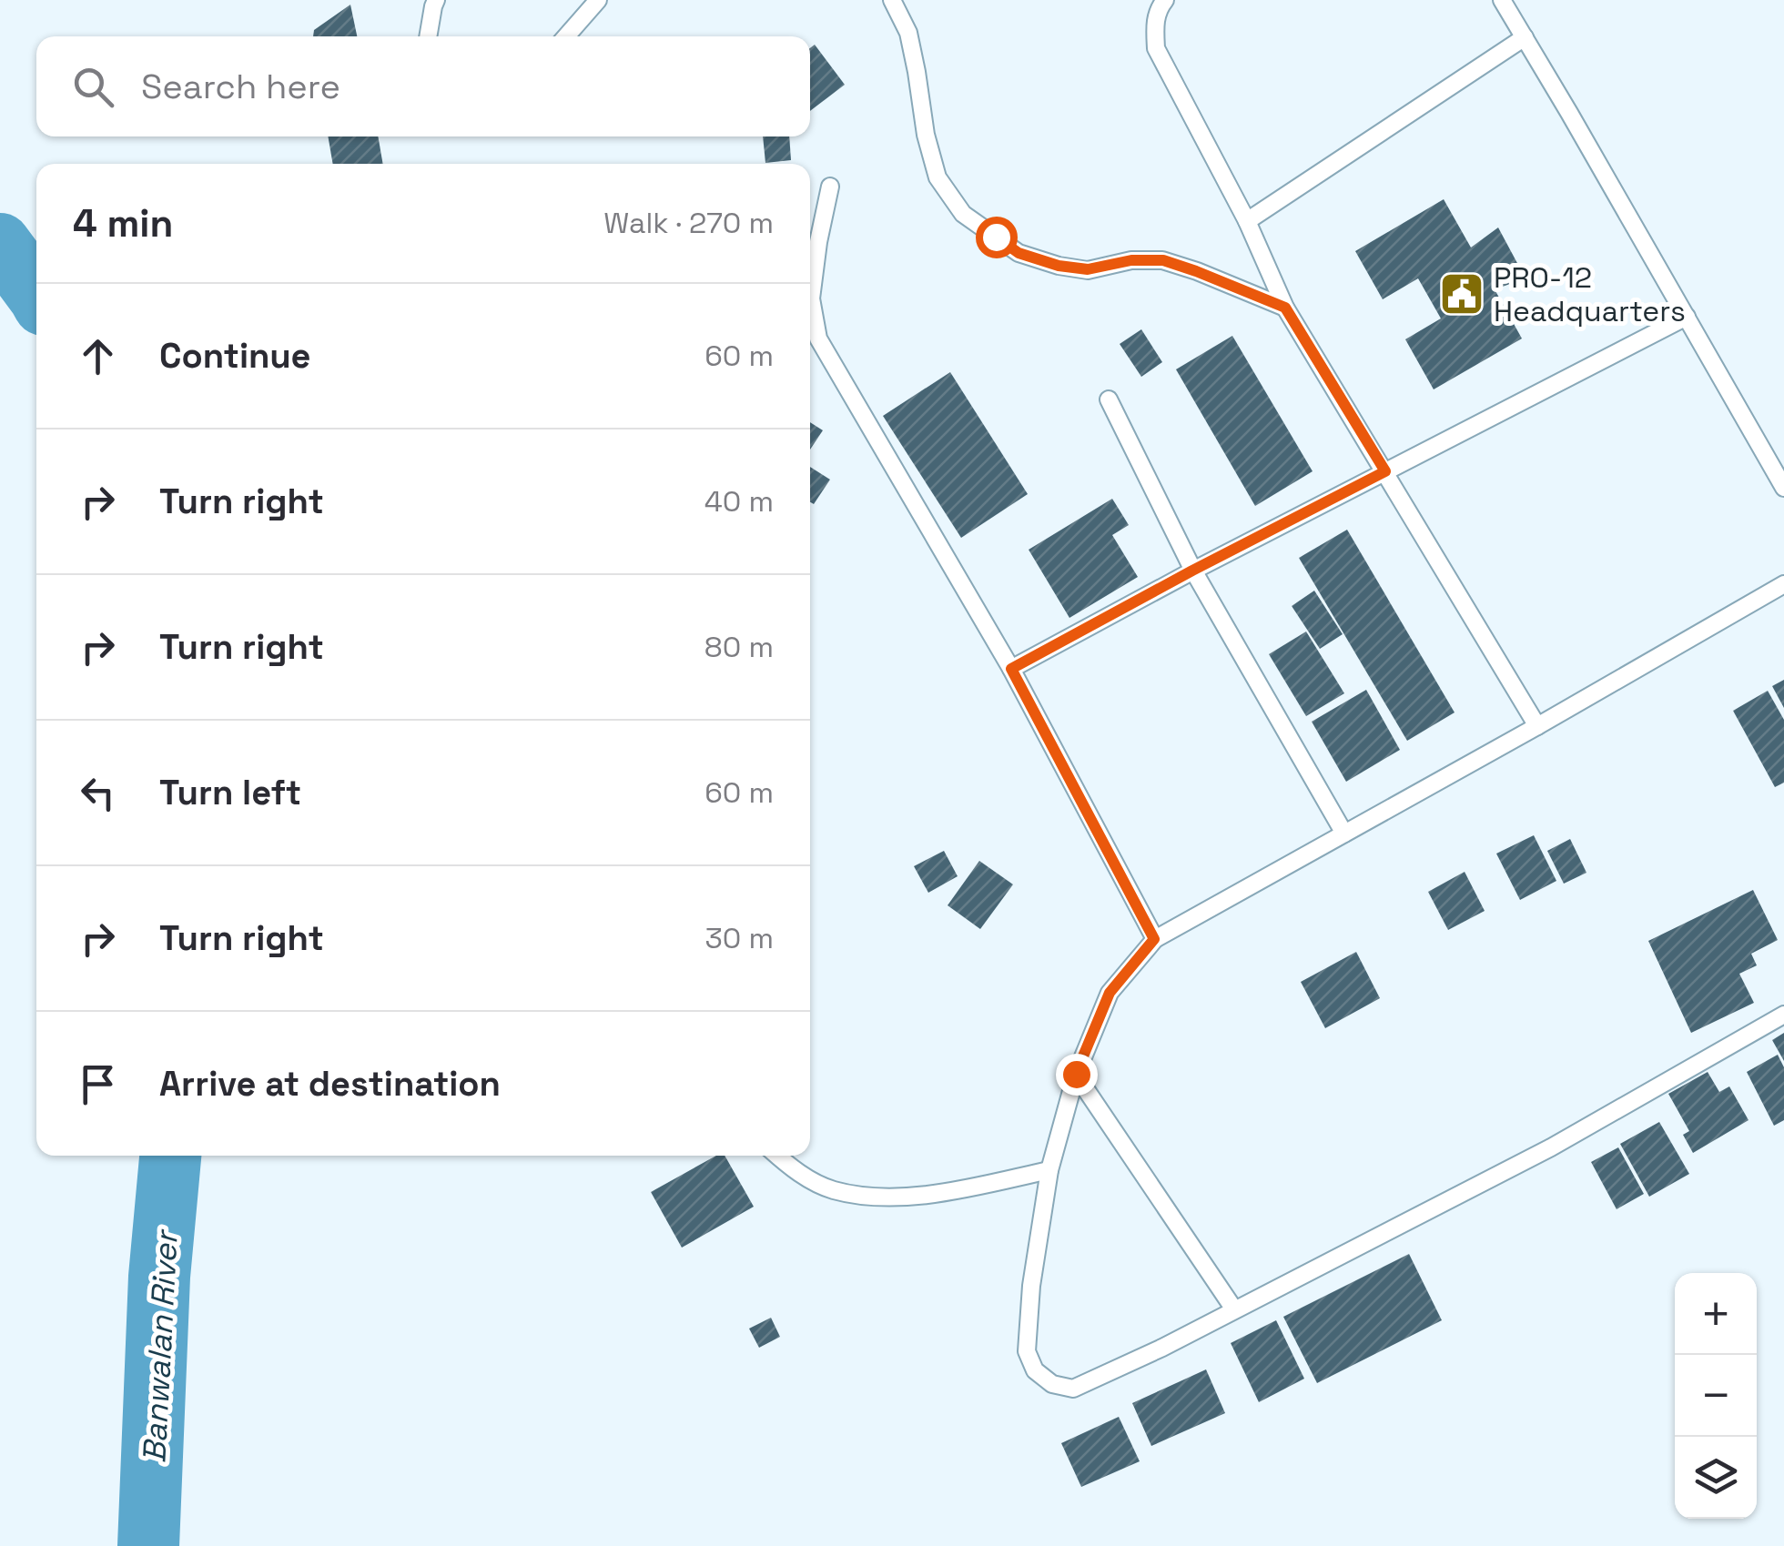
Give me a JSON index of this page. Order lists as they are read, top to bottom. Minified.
{"water":["Banwalan River"],"places":{"public building":["PRO-12 Headquarters"]},"page":{"search":"Search here","heading":["4 min","Walk · 270 m"],"list":[["Continue","60 m"],["Turn right","40 m"],["Turn right","80 m"],["Turn left","60 m"],["Turn right","30 m"],"Arrive at destination"],"map_buttons":["+","−"]}}
